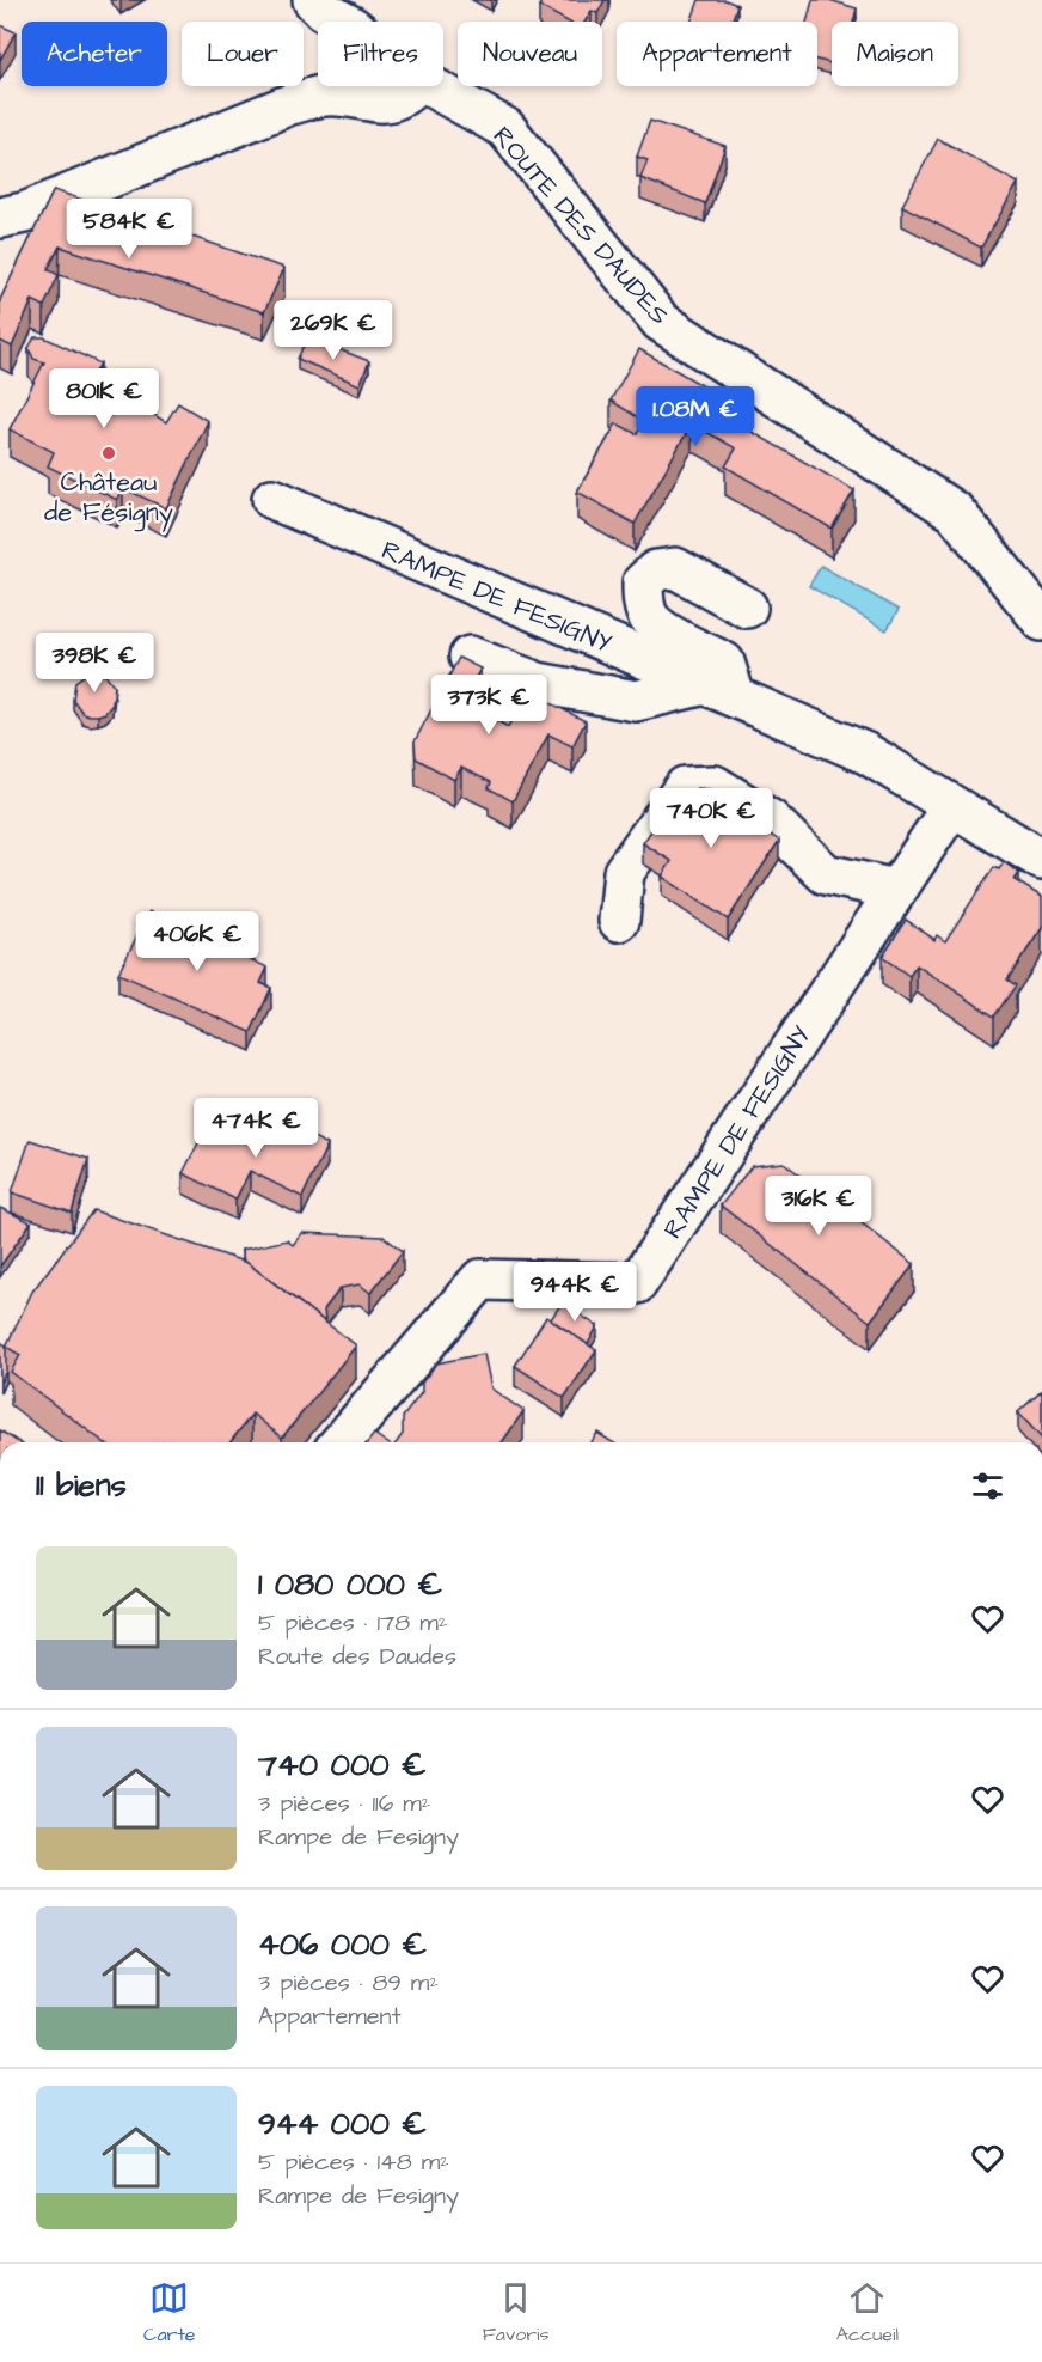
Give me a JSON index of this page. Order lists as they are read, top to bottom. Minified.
{"streets":{"street":["ROUTE DES DAUDES","RAMPE DE FESIGNY"]},"places":["Château de Fésigny"],"page":{"chip":["Acheter","Louer","Filtres","Nouveau","Appartement","Maison"],"price":["584K €","269K €","801K €","1.08M €","398K €","373K €","740K €","406K €","474K €","316K €","944K €"],"heading":"11 biens","list":[{"name":"1 080 000 €","note":"5 pièces · 178 m² · Route des Daudes"},{"name":"740 000 €","note":"3 pièces · 116 m² · Rampe de Fesigny"},{"name":"406 000 €","note":"3 pièces · 89 m² · Appartement"},{"name":"944 000 €","note":"5 pièces · 148 m² · Rampe de Fesigny"}],"tabs":["Carte","Favoris","Accueil"]}}
